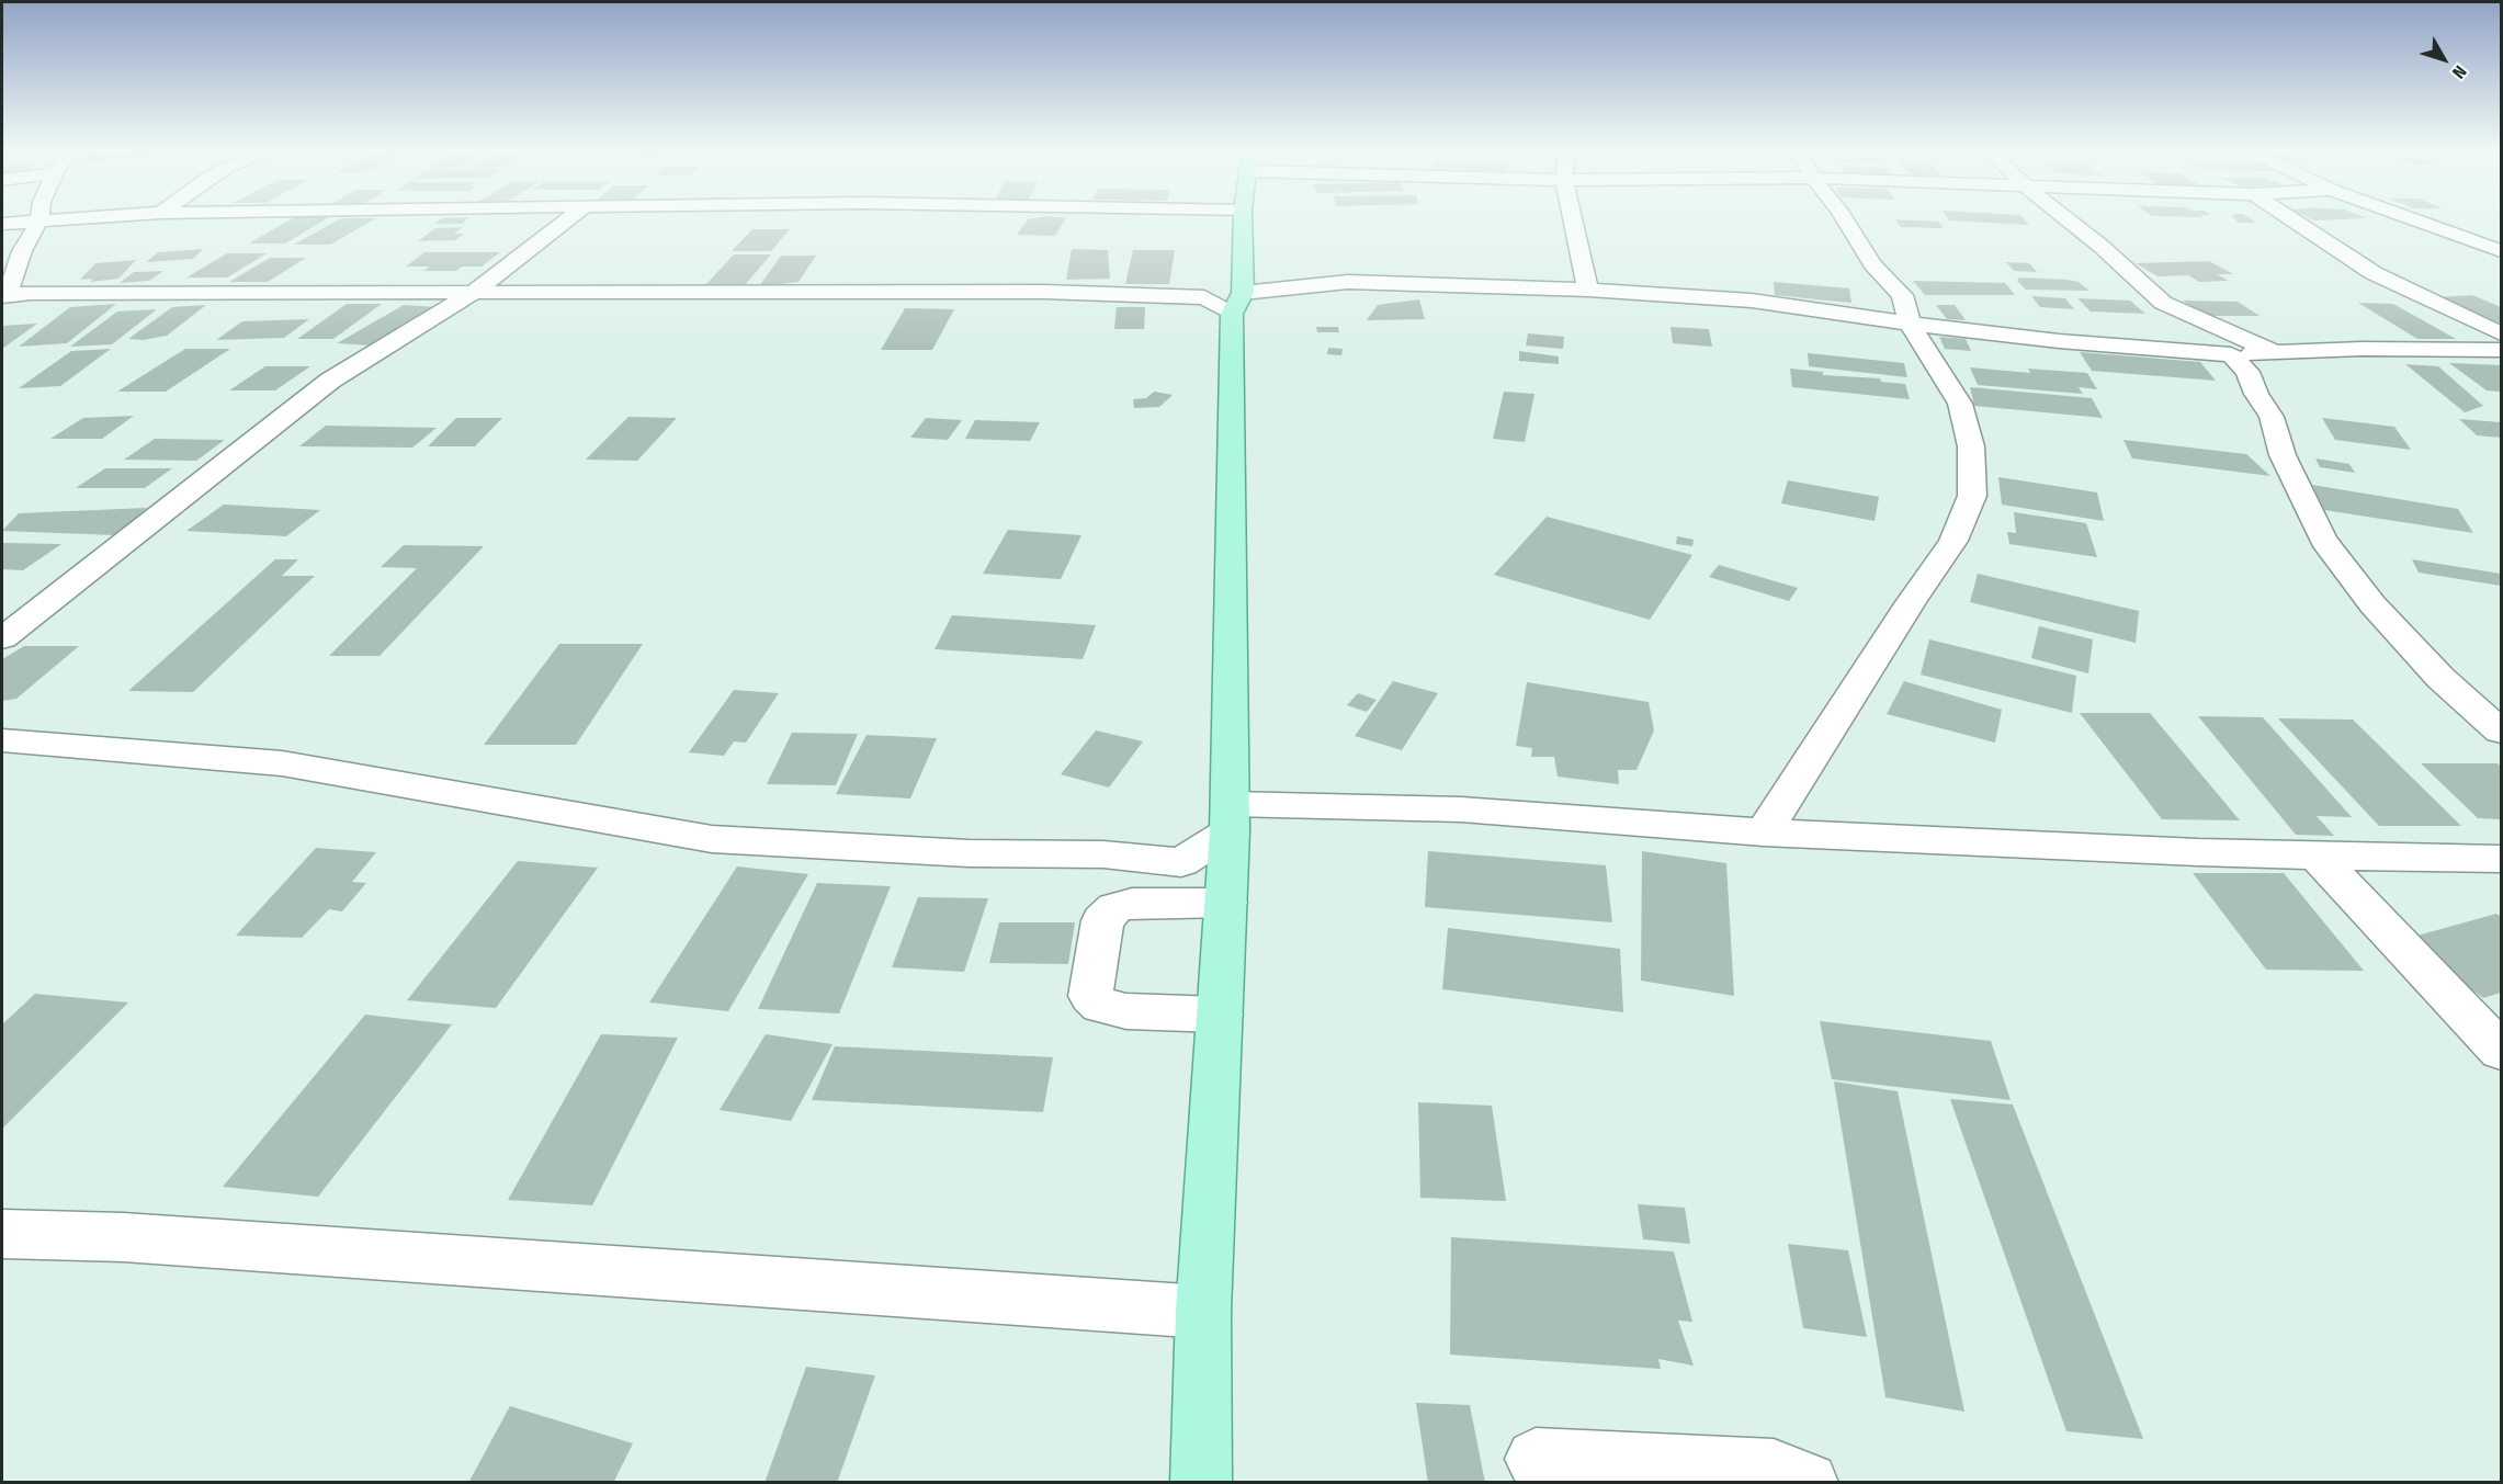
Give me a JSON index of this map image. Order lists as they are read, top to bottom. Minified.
{"north":"bottom right"}
